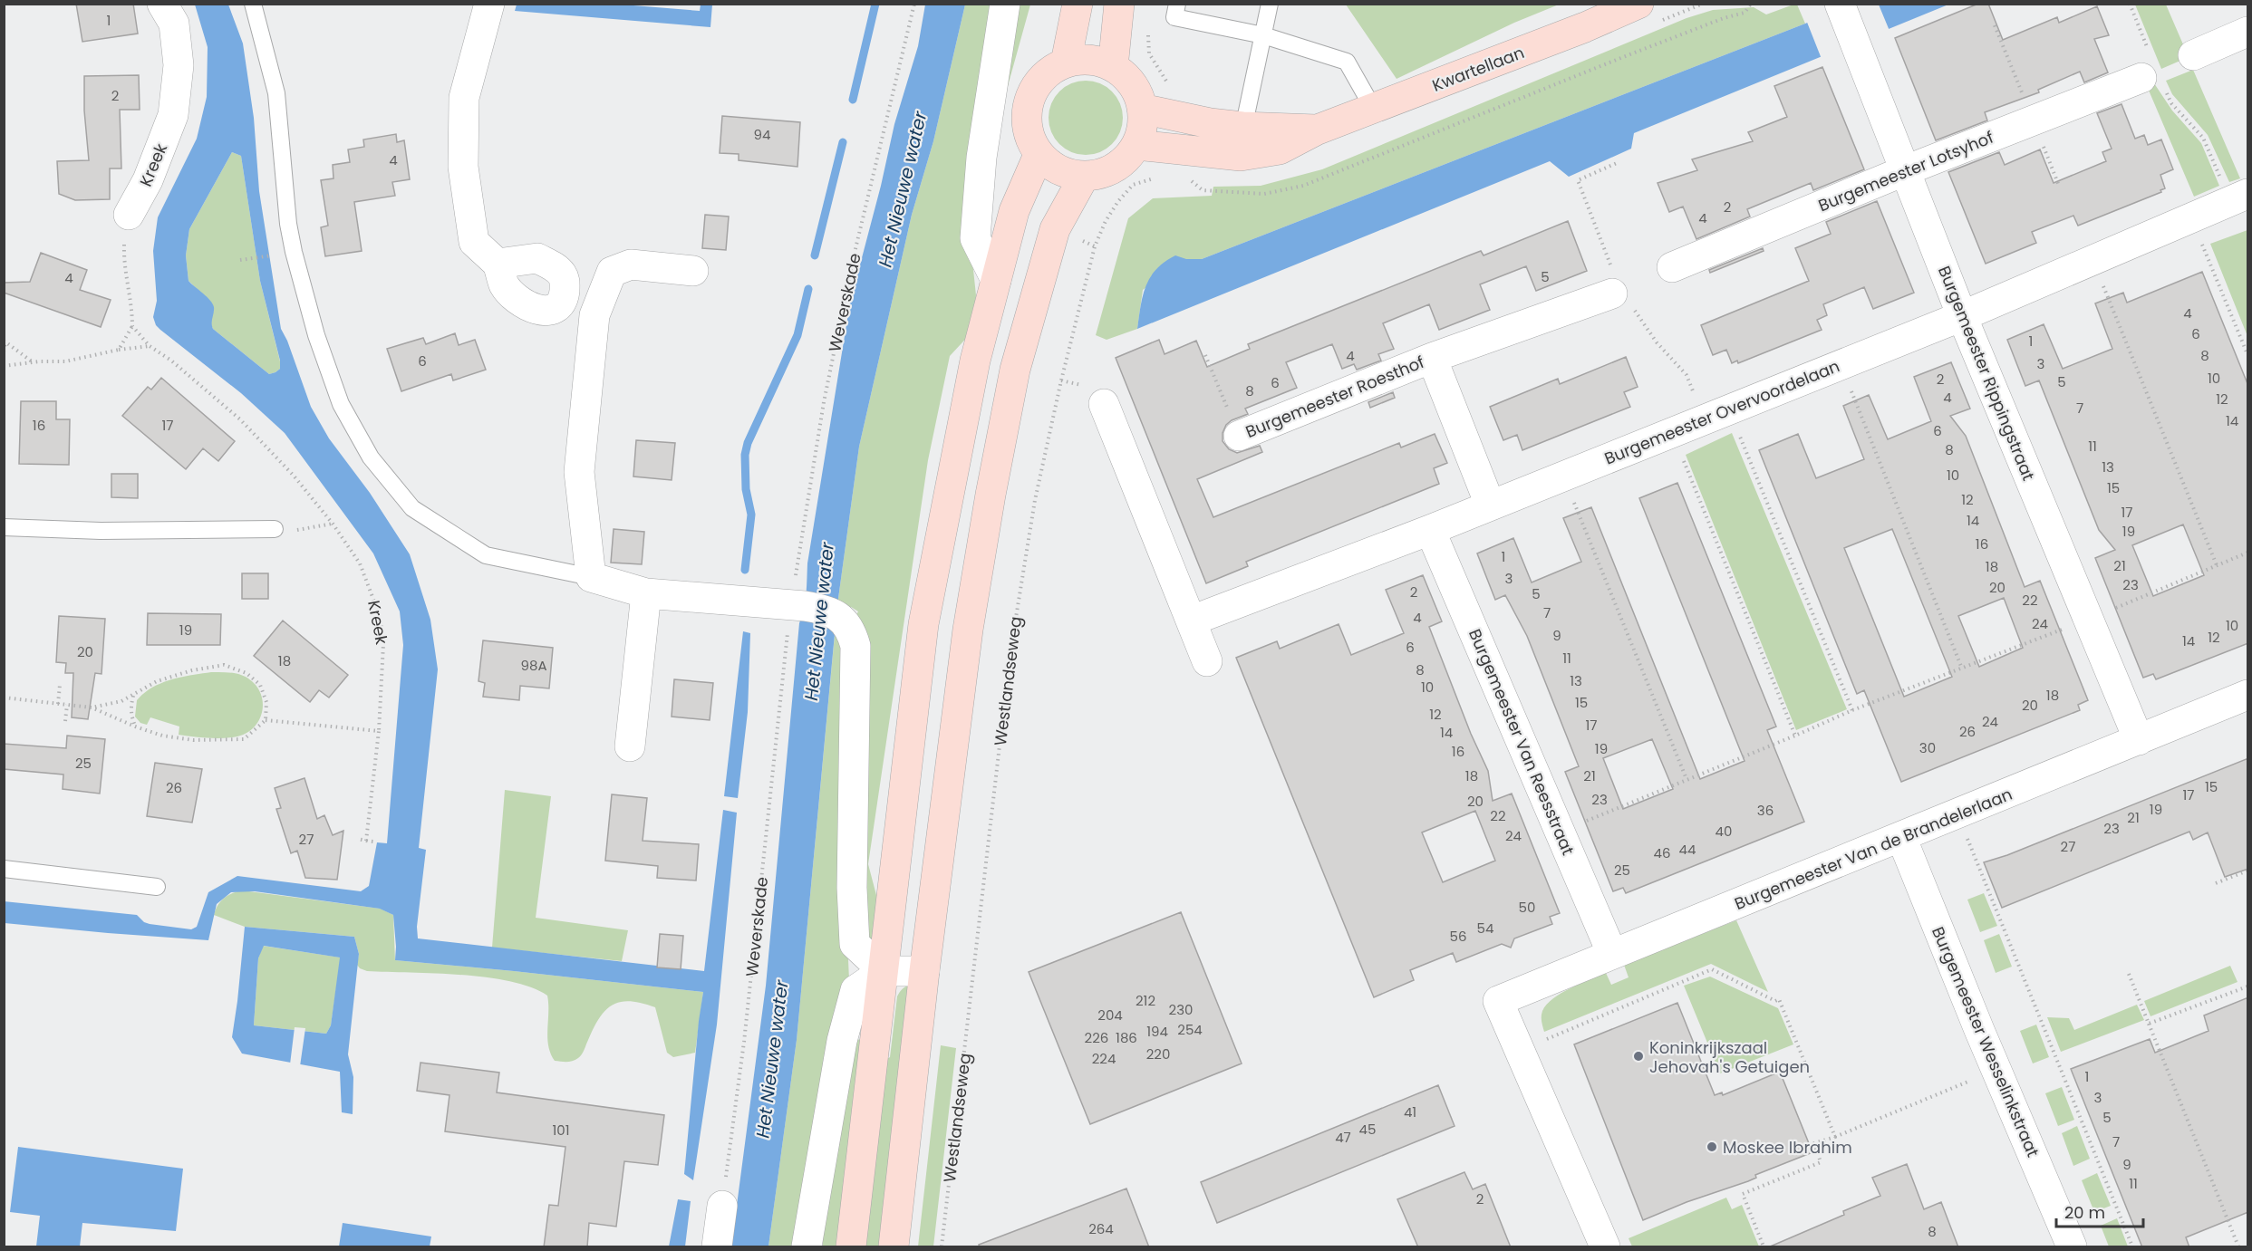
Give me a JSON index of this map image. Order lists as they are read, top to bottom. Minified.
{"streets":{"main road":["Kwartellaan"],"street":["Kreek","Burgemeester Lotsyhof","Burgemeester Rippingstraat","Burgemeester Roesthof","Burgemeester Overvoordelaan","Burgemeester Van Reesstraat","Burgemeester Van de Brandelerlaan","Burgemeester Wesselinkstraat"],"path":["Weverskade","Westlandseweg"]},"crossings":[["Burgemeester Lotsyhof","Burgemeester Rippingstraat"],["Burgemeester Rippingstraat","Burgemeester Overvoordelaan"],["Burgemeester Rippingstraat","Burgemeester Van de Brandelerlaan"],["Burgemeester Roesthof","Burgemeester Overvoordelaan"],["Burgemeester Overvoordelaan","Burgemeester Van Reesstraat"],["Burgemeester Van Reesstraat","Burgemeester Van de Brandelerlaan"],["Burgemeester Van de Brandelerlaan","Burgemeester Wesselinkstraat"]],"water":["Het Nieuwe water"],"places":["Koninkrijkszaal Jehovah's Getuigen","Moskee Ibrahim"],"house_numbers":["1","2","94","4","2","4","5","4","4","6","1","4","8","6","3","10","2","5","6","8","4","12","7","14","16","17","6","11","8","13","10","15","12","17","14","19","16","1","21","18","3","23","20","2","5","22","7","4","24","10","19","9","12","14","6","20","11","18","98A","8","13","10","18","15","20","12","24","17","26","14","30","19","16","25","18","21","15","26","17","23","20","19","36","22","21","23","40","24","27","27","44","46","25","50","54","56","212","230","204","254","194","226","186","220","224","1","3","41","5","45","101","47","7","9","11","2","264","8"],"scale_bar":"20 m"}
